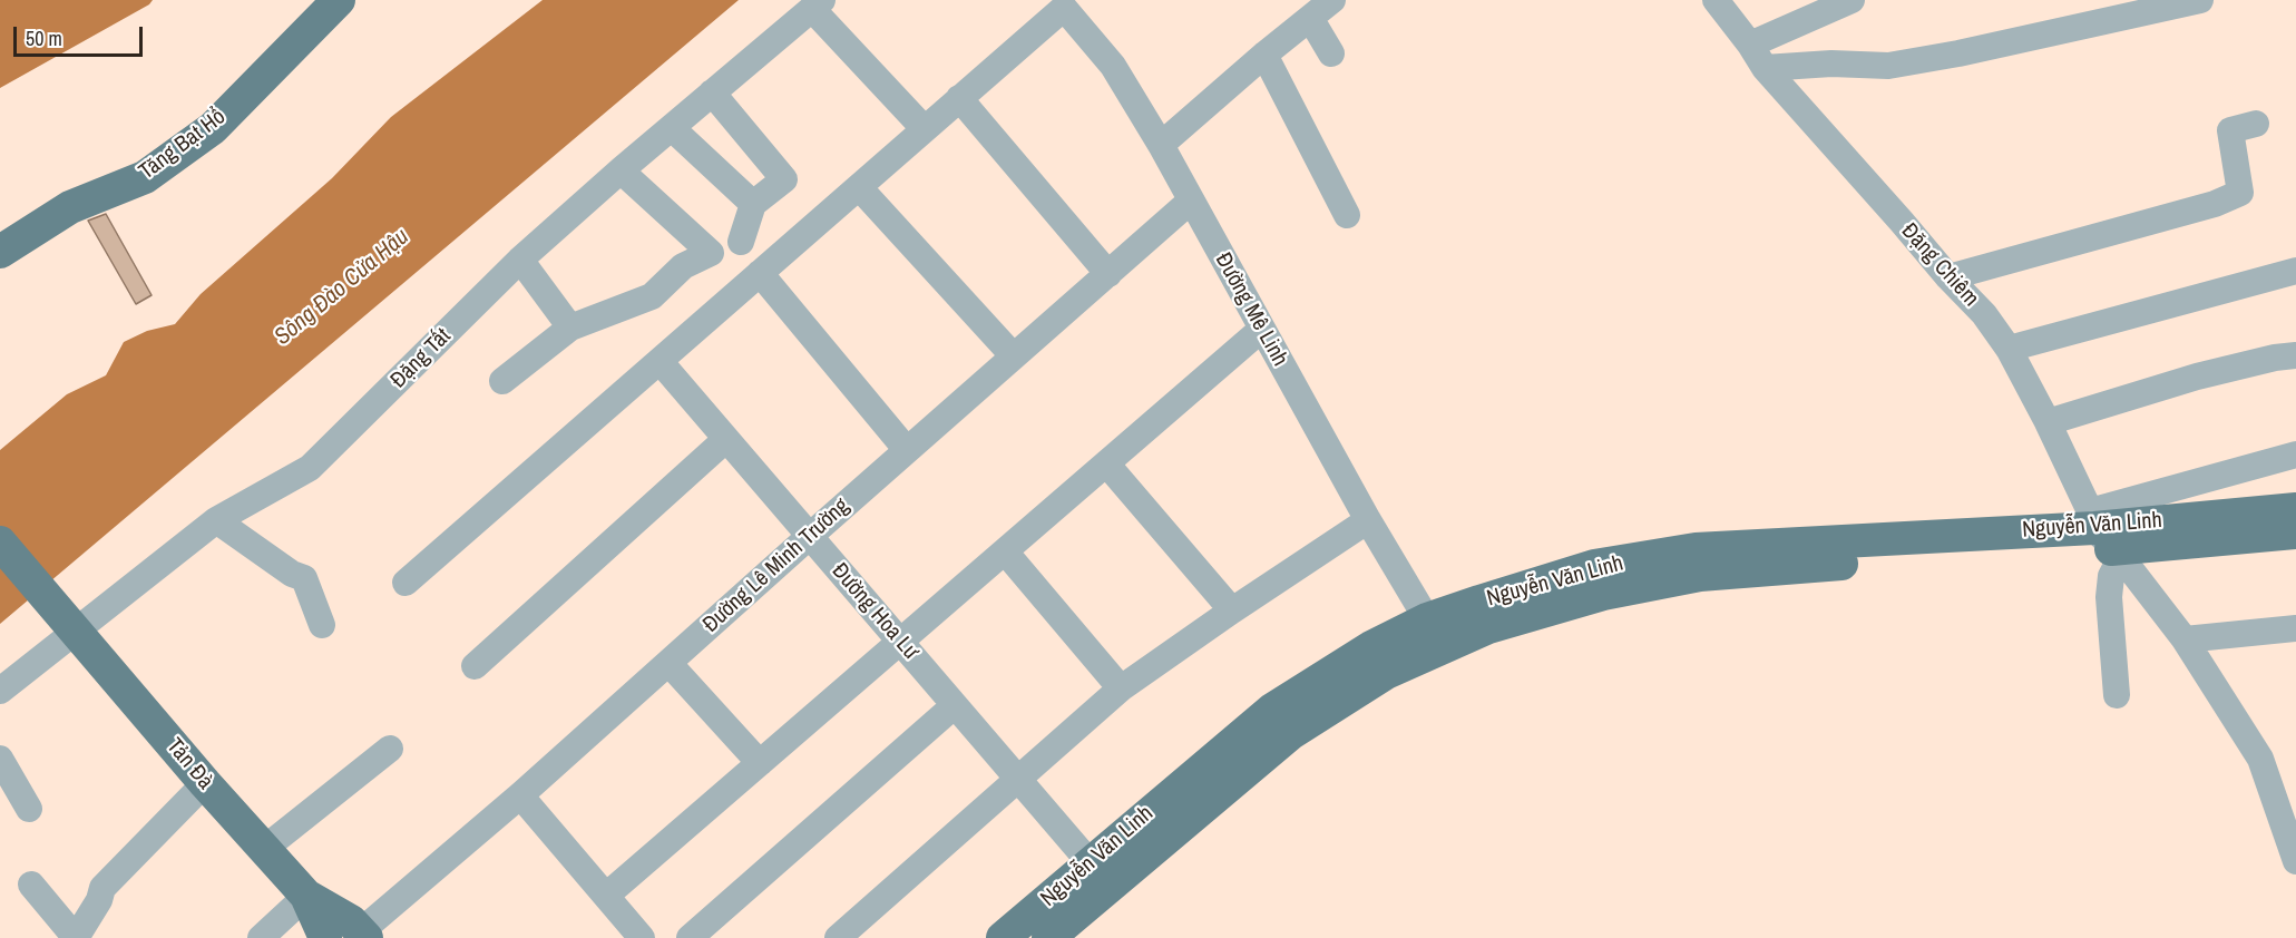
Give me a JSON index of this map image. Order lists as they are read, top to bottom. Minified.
{"streets":{"main road":["Tăng Bạt Hổ","Nguyễn Văn Linh","Tản Đà"],"street":["Đặng Chiêm","Đường Mê Linh","Đặng Tất","Đường Lê Minh Trường","Đường Hoa Lư"]},"crossings":[["Đặng Chiêm","Nguyễn Văn Linh"],["Đường Mê Linh","Nguyễn Văn Linh"],["Đường Mê Linh","Đường Lê Minh Trường"],["Đặng Tất","Tản Đà"],["Nguyễn Văn Linh","Đường Hoa Lư"],["Đường Lê Minh Trường","Đường Hoa Lư"],["Đường Lê Minh Trường","Tản Đà"]],"water":["Sông Đào Cửa Hậu"],"scale_bar":"50 m"}
